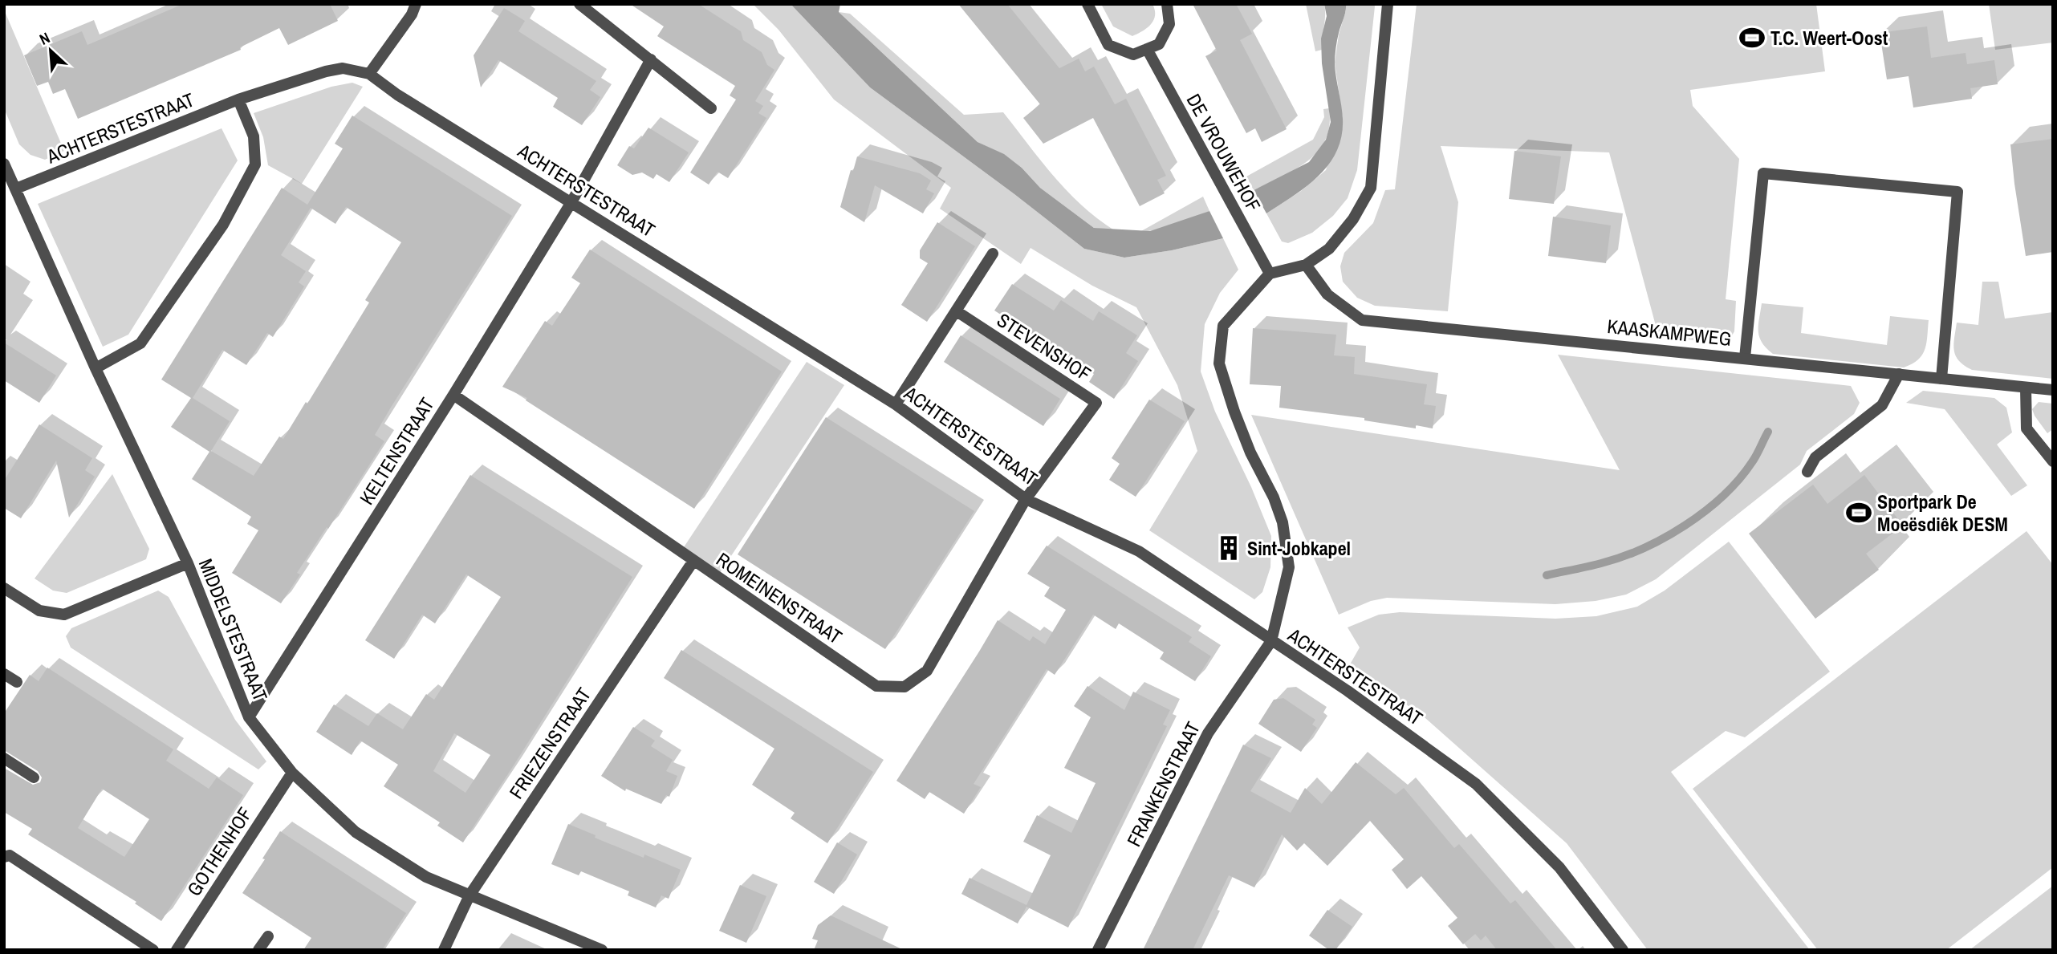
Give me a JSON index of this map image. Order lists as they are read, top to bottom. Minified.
{"streets":{"street":["ACHTERSTESTRAAT","DE VROUWEHOF","KAASKAMPWEG","STEVENSHOF","KELTENSTRAAT","ROMEINENSTRAAT","MIDDELSTESTRAAT","FRIEZENSTRAAT","FRANKENSTRAAT","GOTHENHOF"]},"crossings":[["ACHTERSTESTRAAT","STEVENSHOF"],["ACHTERSTESTRAAT","KELTENSTRAAT"],["ACHTERSTESTRAAT","ROMEINENSTRAAT"],["ACHTERSTESTRAAT","MIDDELSTESTRAAT"],["ACHTERSTESTRAAT","FRANKENSTRAAT"],["STEVENSHOF","ROMEINENSTRAAT"],["KELTENSTRAAT","ROMEINENSTRAAT"],["KELTENSTRAAT","MIDDELSTESTRAAT"],["ROMEINENSTRAAT","FRIEZENSTRAAT"],["MIDDELSTESTRAAT","FRIEZENSTRAAT"],["MIDDELSTESTRAAT","GOTHENHOF"]],"places":{"sports":["T.C. Weert-Oost","Sportpark De Moeësdiêk DESM"],"building":["Sint-Jobkapel"]},"north":"top left"}
